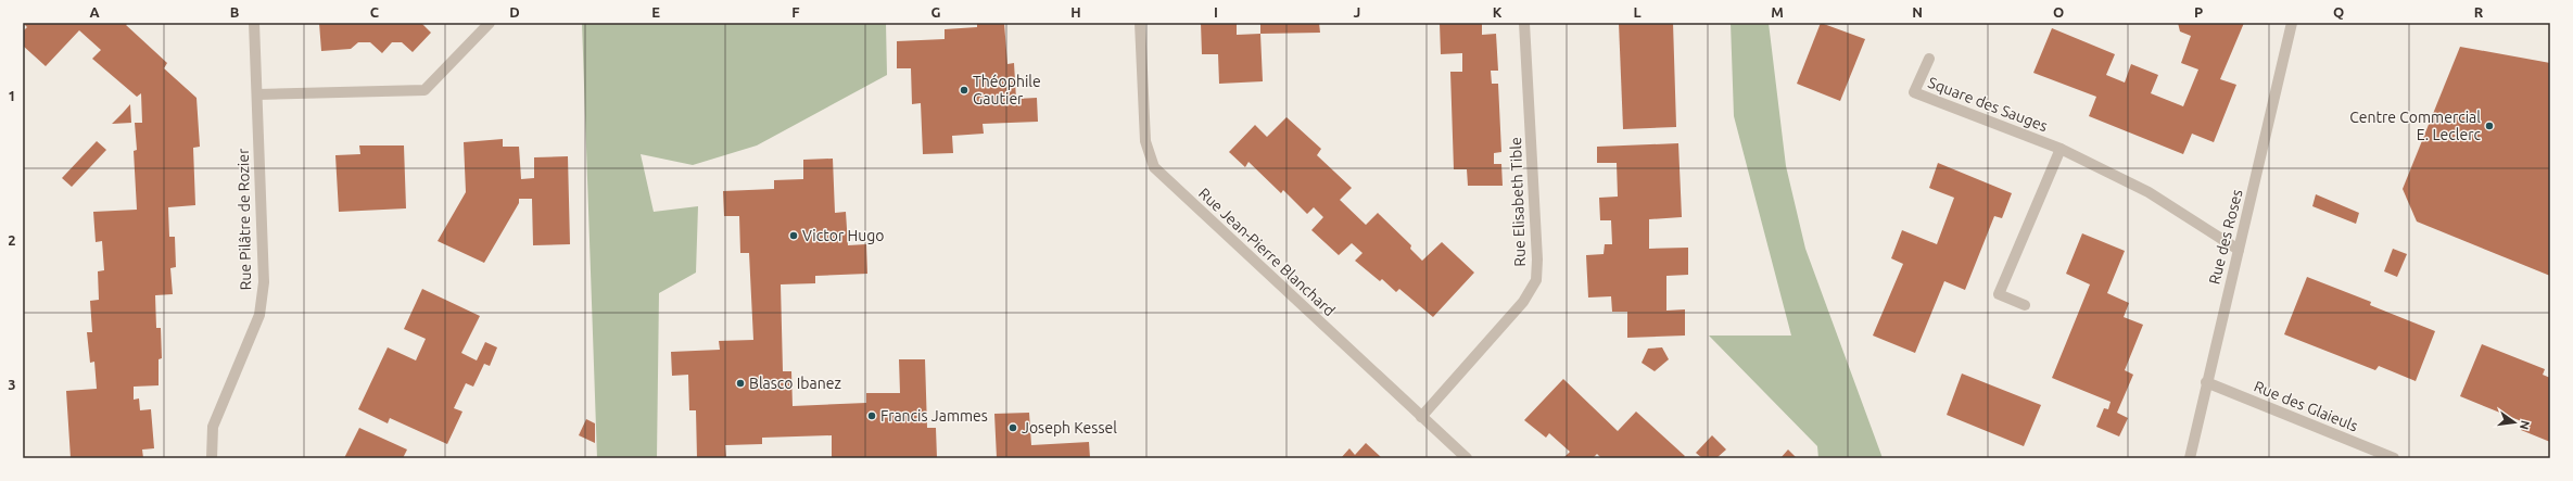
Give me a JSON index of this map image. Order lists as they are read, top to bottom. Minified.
{"streets":{"street":["Square des Sauges","Rue Elisabeth Tible","Rue Pilâtre de Rozier","Rue des Roses","Rue Jean-Pierre Blanchard","Rue des Glaieuls"]},"crossings":[["Square des Sauges","Rue des Roses"],["Rue Elisabeth Tible","Rue Jean-Pierre Blanchard"],["Rue des Roses","Rue des Glaieuls"]],"places":["Théophile Gautier","Centre Commercial E. Leclerc","Victor Hugo","Blasco Ibanez","Francis Jammes","Joseph Kessel"],"north":"right","grid":{"columns":["A","B","C","D","E","F","G","H","I","J","K","L","M","N","O","P","Q","R"],"rows":["1","2","3"]}}
